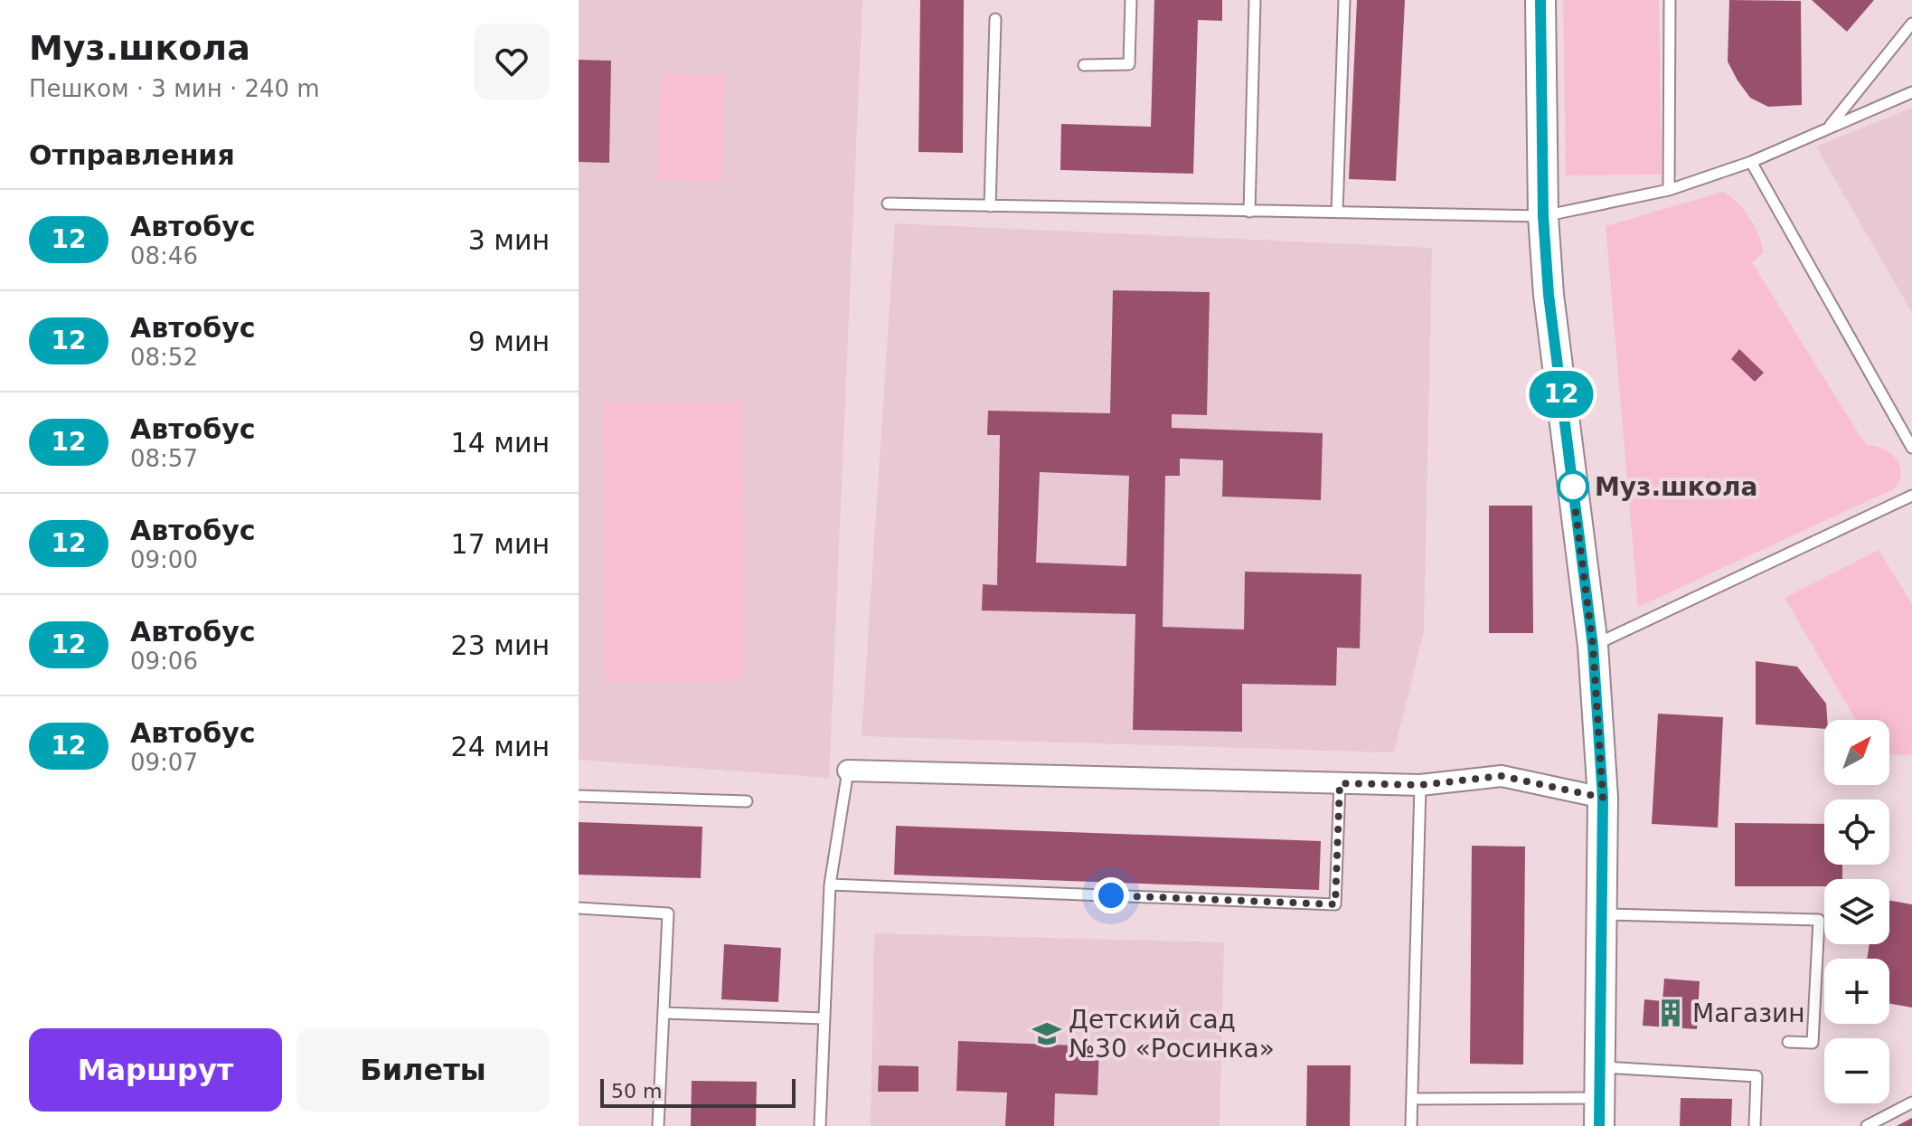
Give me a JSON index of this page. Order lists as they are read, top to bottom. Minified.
{"places":{"other":["Муз.школа"],"building":["Магазин"],"school or university":["Детский сад №30 «Росинка»"]},"lines":["bus line 12"],"scale_bar":"50 m","north":"top right","page":{"heading":[["Муз.школа","Пешком · 3 мин · 240 m"],"Отправления"],"on_map":"12","list":[{"mark":"12","name":"Автобус","note":"08:46","value":"3 мин"},{"mark":"12","name":"Автобус","note":"08:52","value":"9 мин"},{"mark":"12","name":"Автобус","note":"08:57","value":"14 мин"},{"mark":"12","name":"Автобус","note":"09:00","value":"17 мин"},{"mark":"12","name":"Автобус","note":"09:06","value":"23 мин"},{"mark":"12","name":"Автобус","note":"09:07","value":"24 мин"}],"map_buttons":["+","−"],"buttons":["Маршрут","Билеты"],"scale":"50 m"}}
